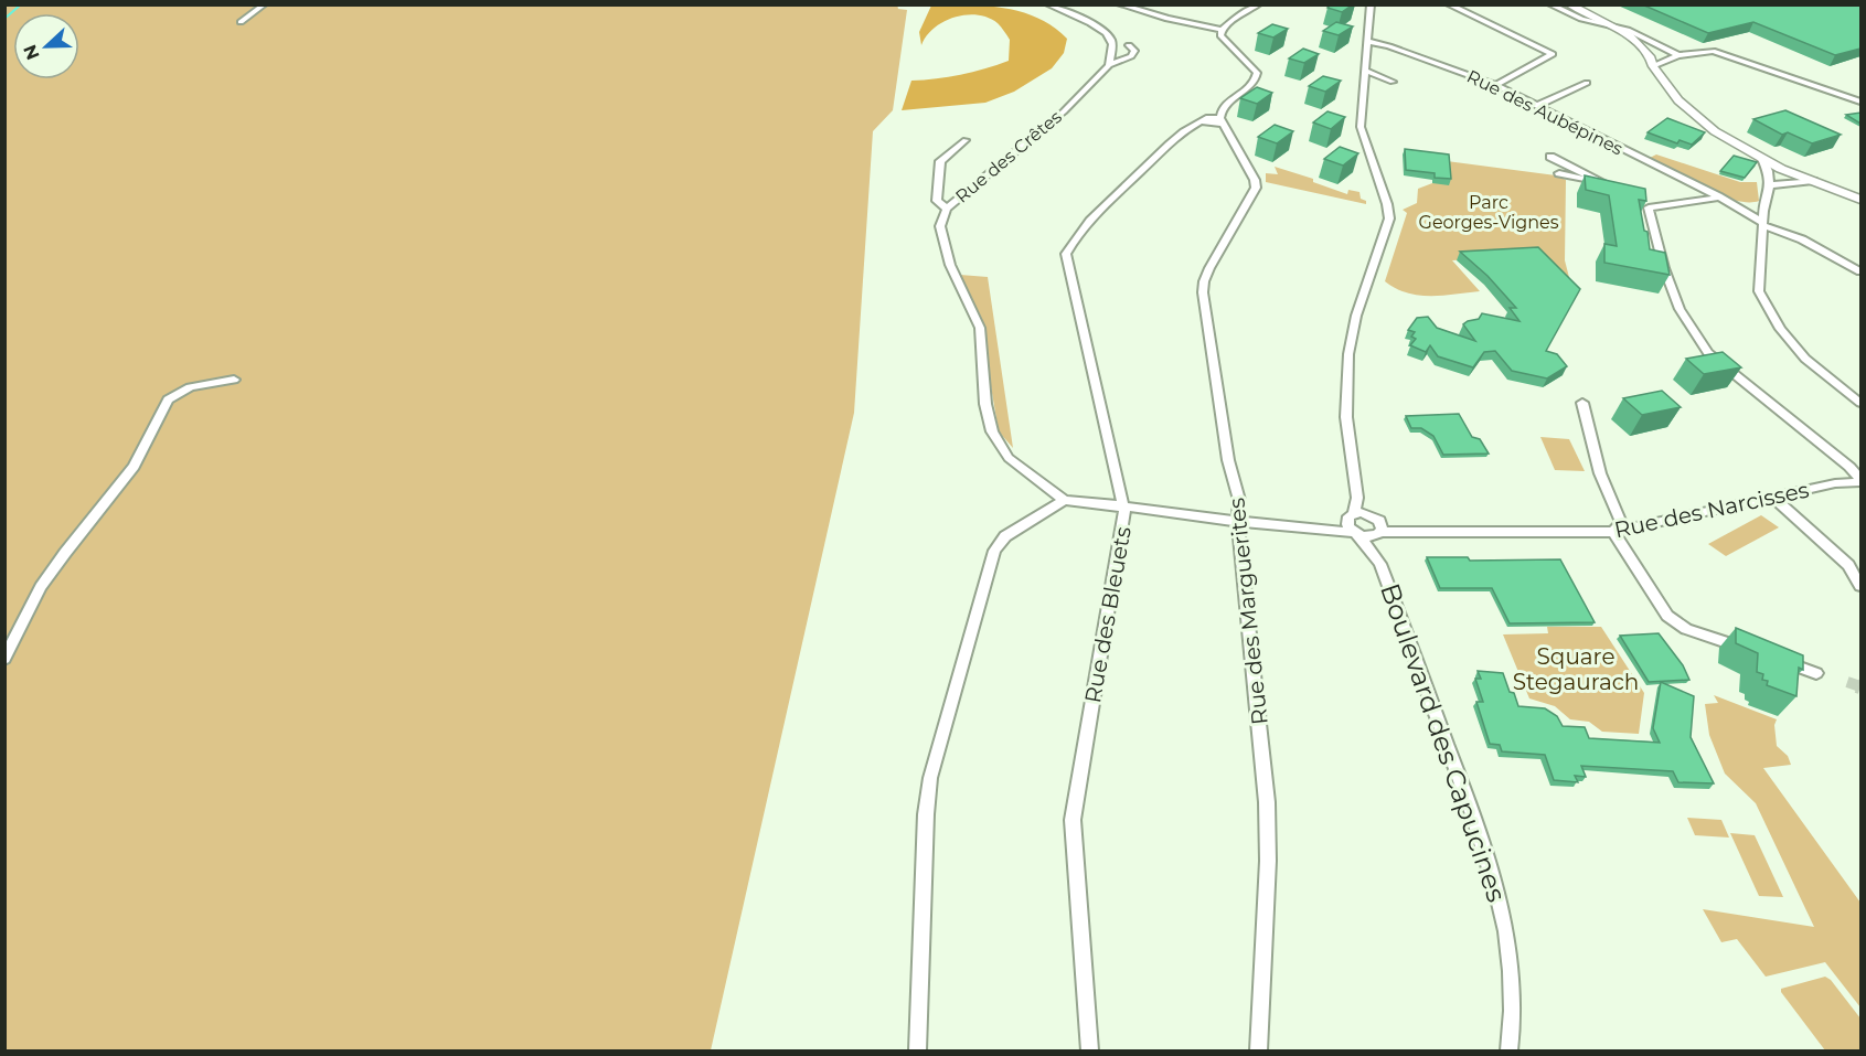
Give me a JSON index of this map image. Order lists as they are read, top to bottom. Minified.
{"streets":{"street":["Rue des Aubépines","Rue des Crêtes","Rue des Narcisses","Rue des Marguerites","Rue des Bleuets","Boulevard des Capucines"]},"crossings":[["Rue des Marguerites","Rue des Bleuets"]],"parks":["Parc Georges-Vignes","Square Stegaurach"],"north":"left"}
